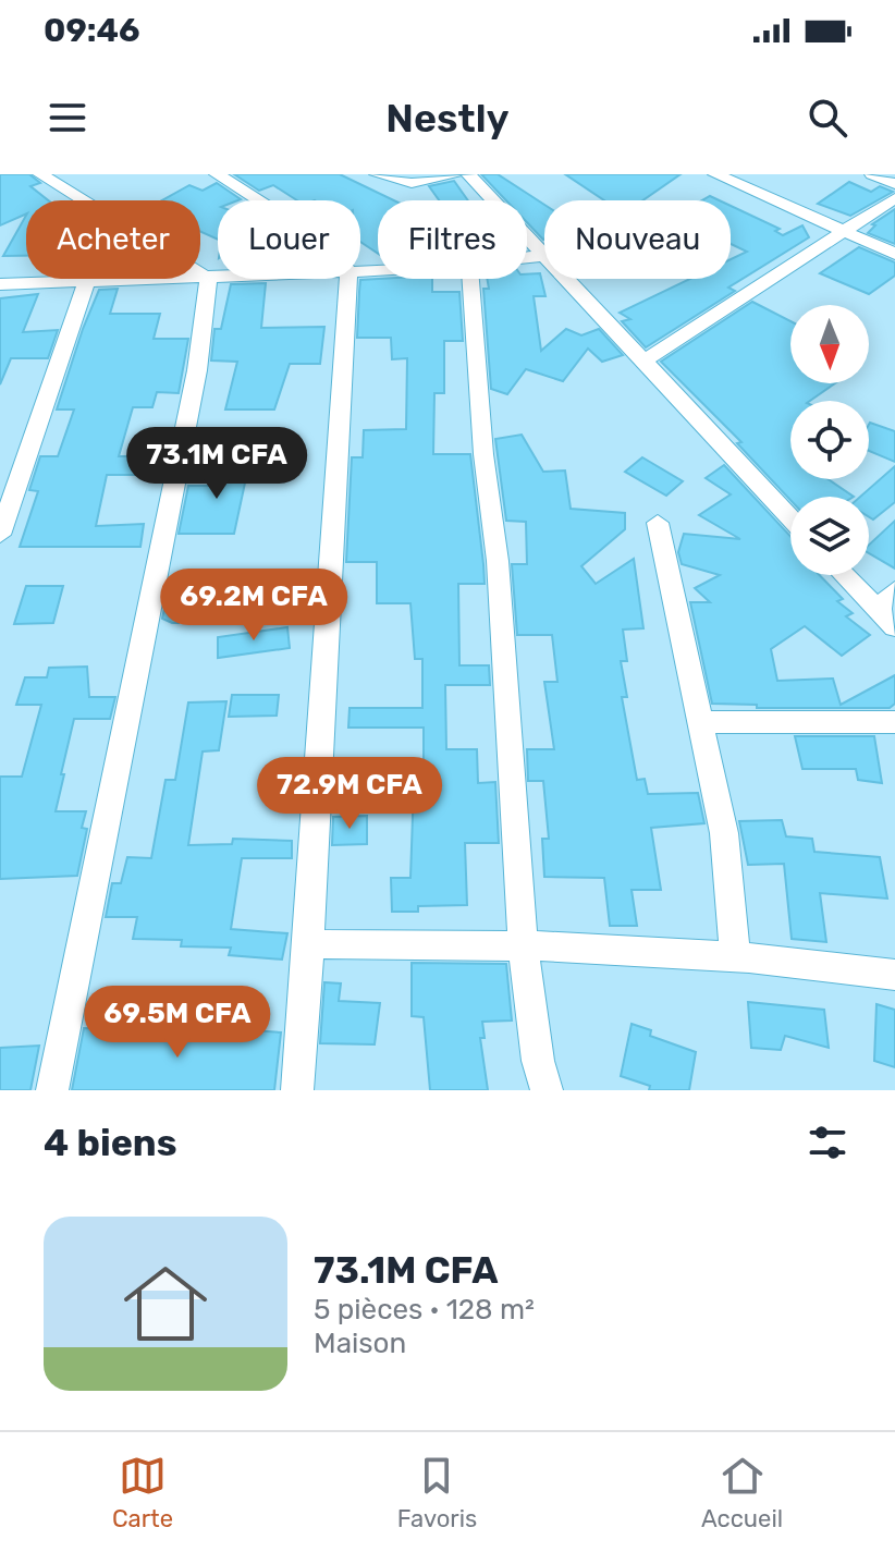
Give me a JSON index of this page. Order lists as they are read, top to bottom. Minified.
{"north":"bottom","page":{"status":"09:46","header":"Nestly","chip":["Acheter","Louer","Filtres","Nouveau"],"price":["73.1M CFA","69.2M CFA","72.9M CFA","69.5M CFA"],"heading":"4 biens","list":[{"name":"73.1M CFA","note":"5 pièces · 128 m² · Maison"}],"tabs":["Carte","Favoris","Accueil"]}}
